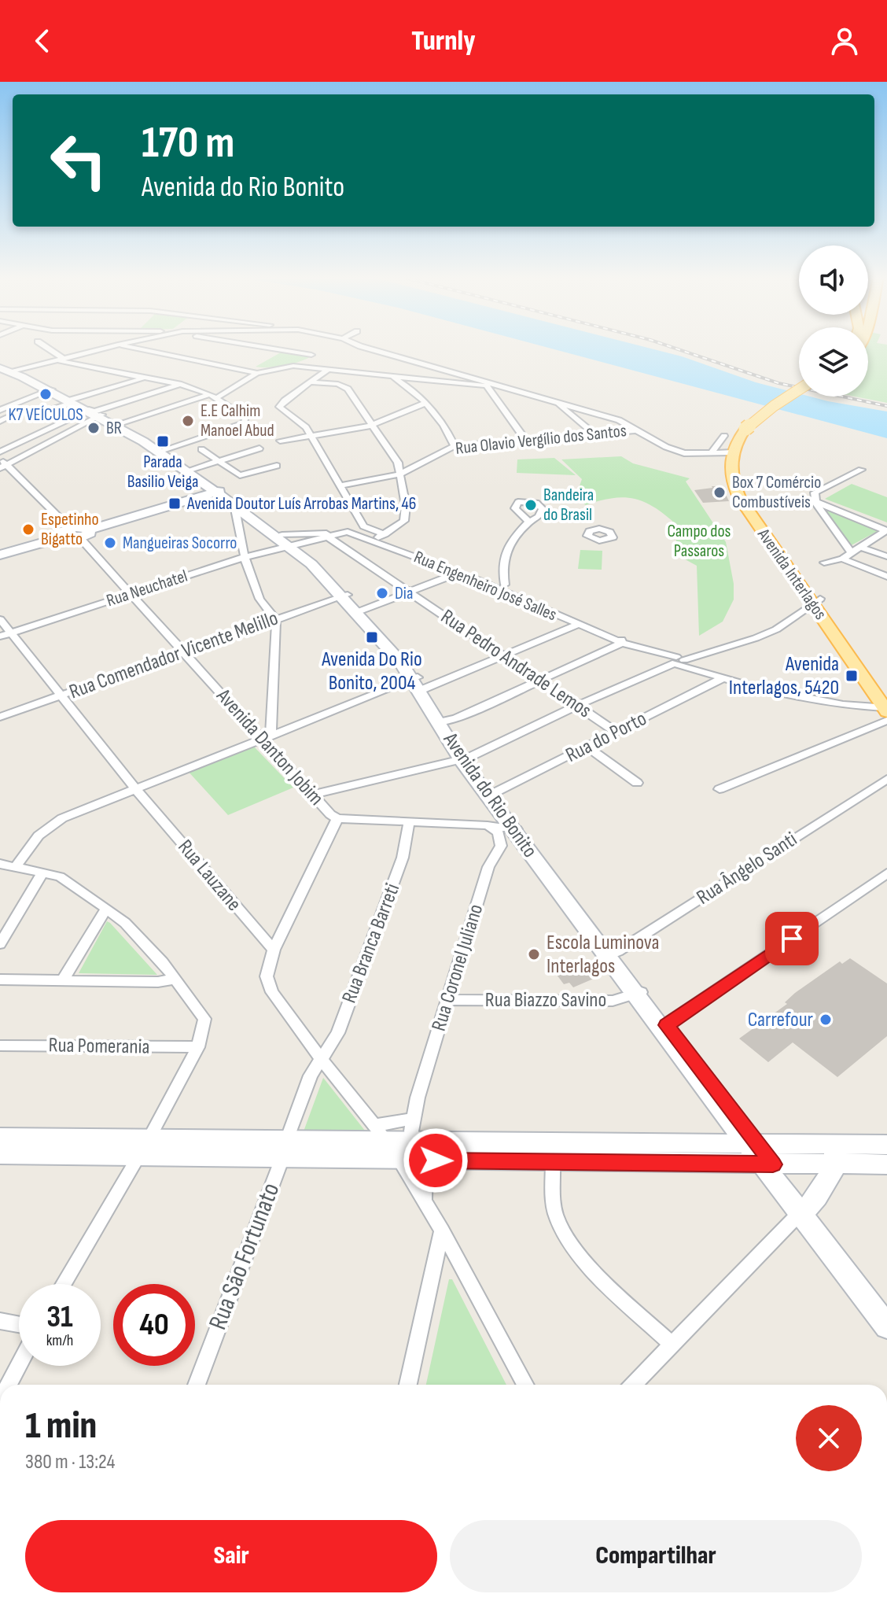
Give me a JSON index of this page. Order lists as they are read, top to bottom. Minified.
{"streets":{"main road":["Avenida Interlagos","Avenida do Rio Bonito"],"street":["Rua Olavio Vergílio dos Santos","Rua Engenheiro José Salles","Rua Neuchatel","Rua Comendador Vicente Melillo","Rua Pedro Andrade Lemos","Rua do Porto","Avenida Danton Jobim","Rua Ângelo Santi","Rua Lauzane","Rua Branca Barreti","Rua Coronel Juliano","Rua Biazzo Savino","Rua Pomerania","Rua São Fortunato"]},"crossings":[["Avenida Interlagos","Rua Engenheiro José Salles"],["Rua Engenheiro José Salles","Rua Pedro Andrade Lemos"],["Rua Engenheiro José Salles","Rua do Porto"],["Rua Neuchatel","Avenida Danton Jobim"],["Rua Neuchatel","Avenida do Rio Bonito"],["Rua Neuchatel","Rua Lauzane"],["Rua Comendador Vicente Melillo","Avenida Danton Jobim"],["Rua Comendador Vicente Melillo","Avenida do Rio Bonito"],["Rua Comendador Vicente Melillo","Rua Lauzane"],["Rua Pedro Andrade Lemos","Rua do Porto"],["Rua do Porto","Avenida do Rio Bonito"],["Avenida Danton Jobim","Avenida do Rio Bonito"],["Avenida Danton Jobim","Rua Branca Barreti"],["Avenida do Rio Bonito","Rua Ângelo Santi"],["Avenida do Rio Bonito","Rua Biazzo Savino"],["Rua Branca Barreti","Rua São Fortunato"],["Rua Coronel Juliano","Rua Biazzo Savino"]],"parks":["Campo dos Passaros"],"places":{"other":["K7 VEÍCULOS","E.E Calhim Manoel Abud","BR","Box 7 Comércio Combustíveis","Bandeira do Brasil","Espetinho Bigatto","Mangueiras Socorro","Dia","Escola Luminova Interlagos","Carrefour"],"transit":["Parada Basilio Veiga","Avenida Doutor Luís Arrobas Martins, 46","Avenida Do Rio Bonito, 2004","Avenida Interlagos, 5420"]},"page":{"header":"Turnly","turn":["170 m","Avenida do Rio Bonito"],"speed":"31 km/h","limit":"40","heading":["1 min","380 m · 13:24"],"buttons":["Sair","Compartilhar"]}}
